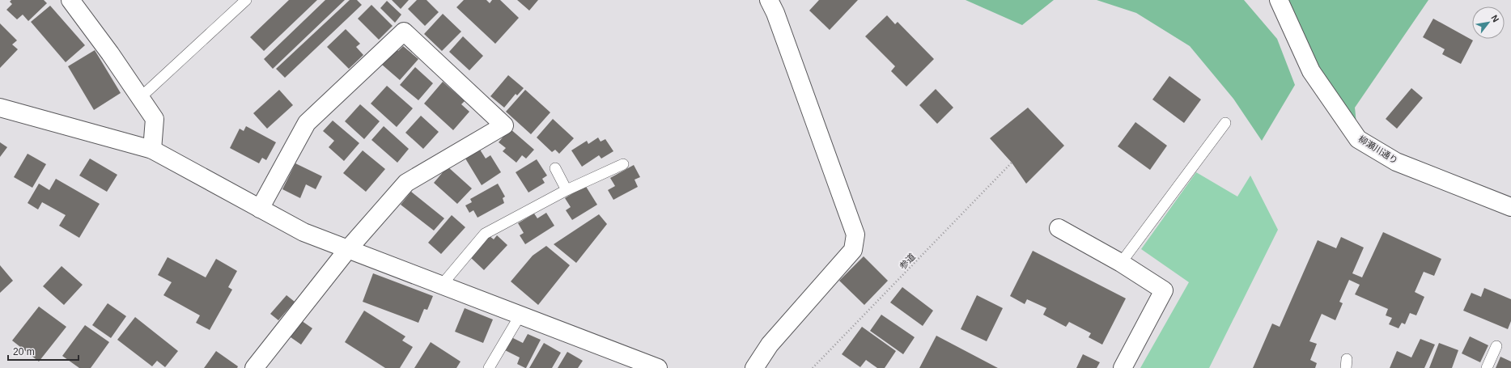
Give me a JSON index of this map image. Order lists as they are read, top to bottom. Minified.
{"streets":{"street":["柳瀬川通り"],"path":["参道"]},"scale_bar":"20 m","north":"top right"}
